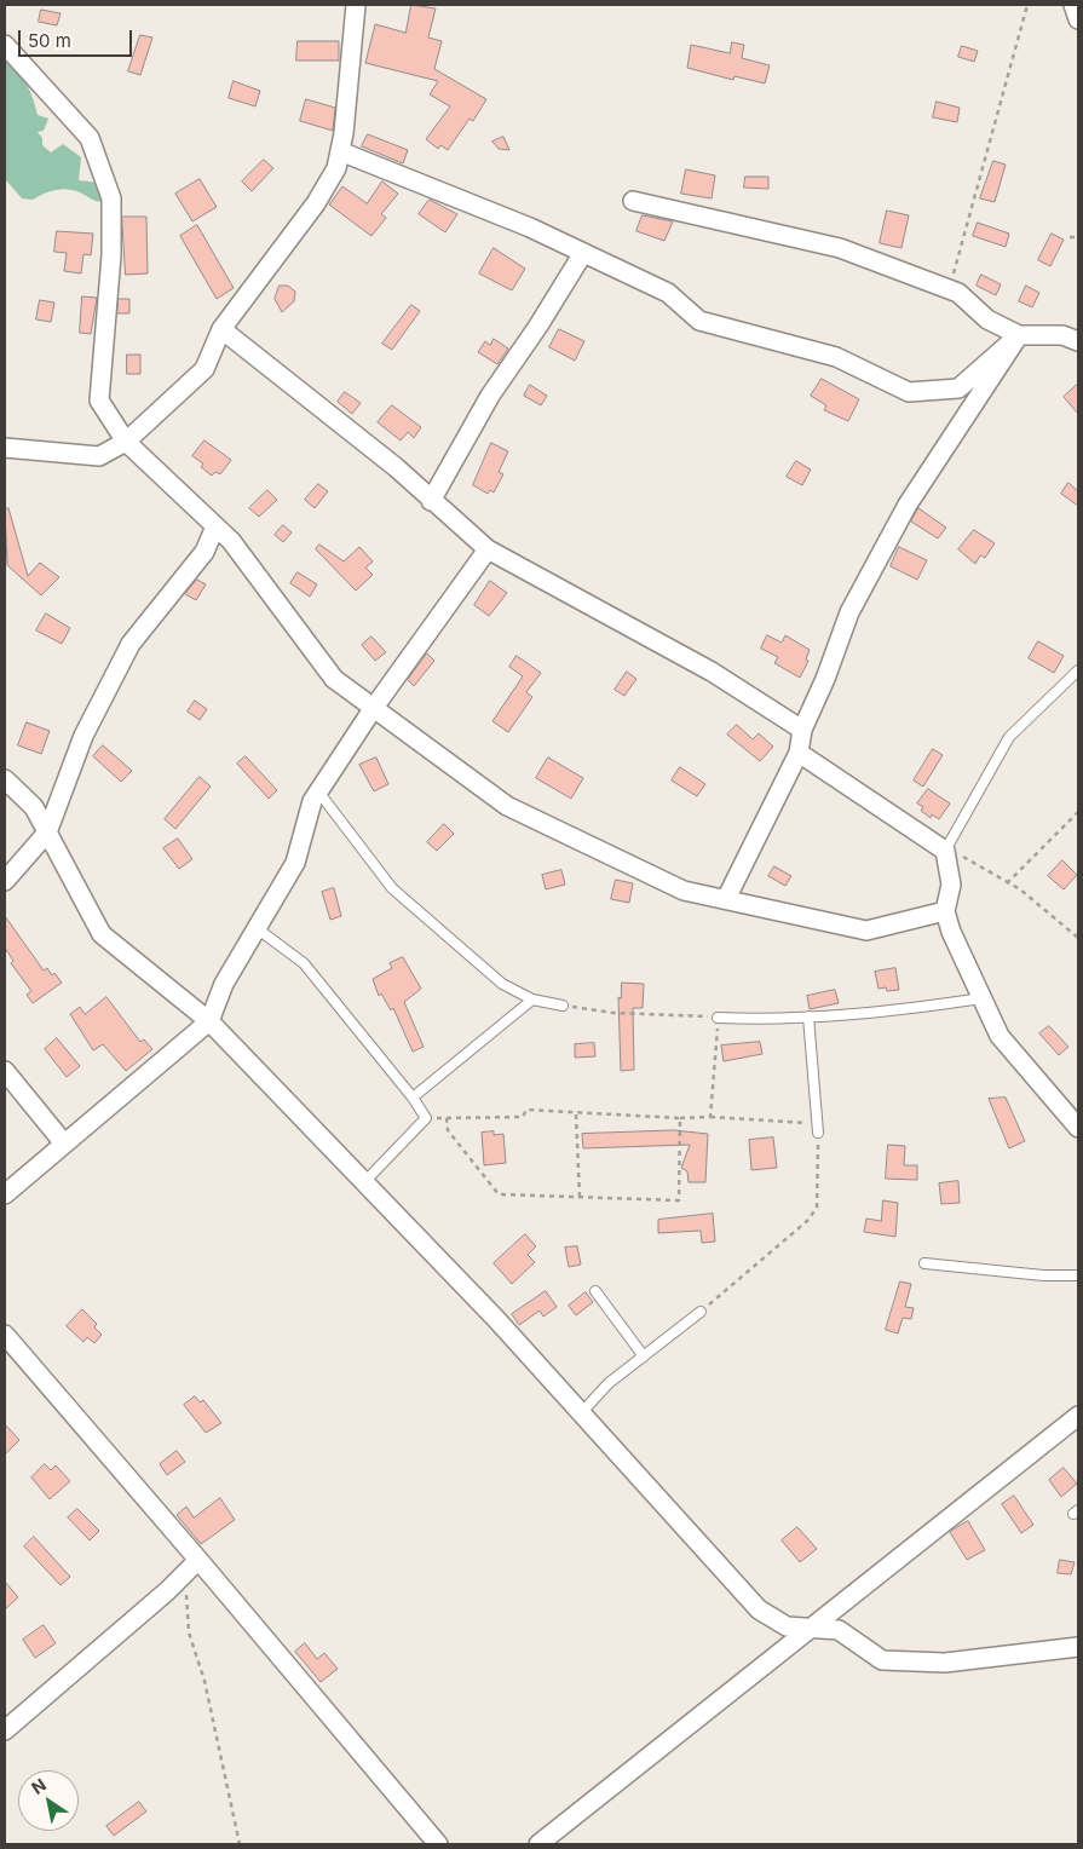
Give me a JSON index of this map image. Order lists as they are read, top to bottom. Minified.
{"scale_bar":"50 m","north":"top left"}
